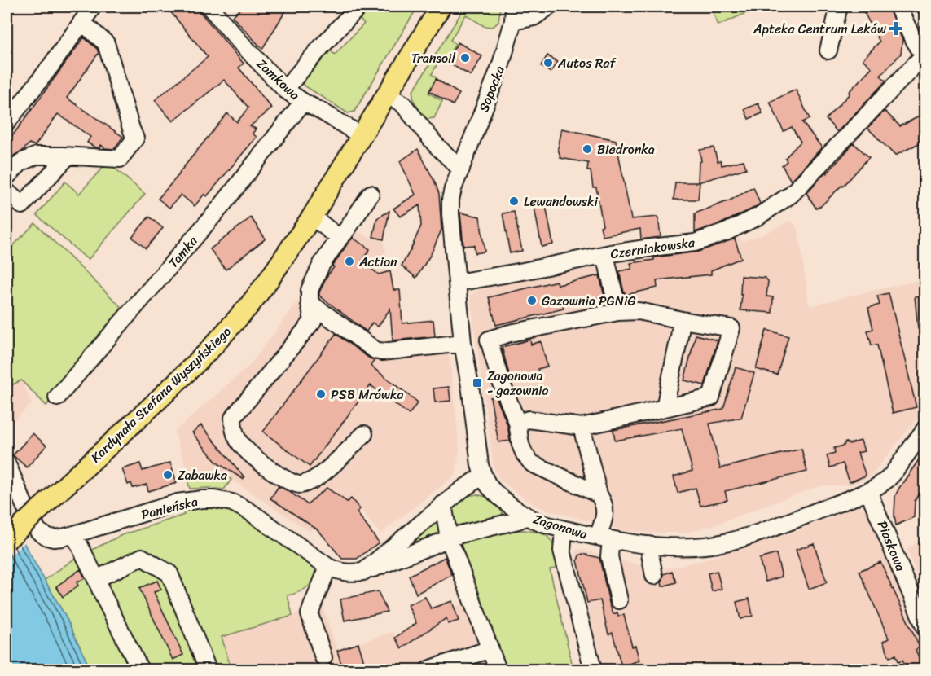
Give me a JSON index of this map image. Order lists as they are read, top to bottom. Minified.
{"streets":{"main road":["Kardynała Stefana Wyszyńskiego"],"street":["Zamkowa","Sopocka","Czerniakowska","Tamka","Panieńska","Zagonowa","Piaskowa"]},"crossings":[["Zamkowa","Tamka"],["Zamkowa","Kardynała Stefana Wyszyńskiego"],["Sopocka","Zagonowa"],["Czerniakowska","Zagonowa"],["Kardynała Stefana Wyszyńskiego","Panieńska"],["Panieńska","Zagonowa"],["Zagonowa","Piaskowa"]],"places":{"health":["Apteka Centrum Leków"],"other":["Transoil","Autos Raf","Biedronka","Lewandowski","Action","Gazownia PGNiG","PSB Mrówka","Zabawka"],"transit":["Zagonowa - gazownia"]}}
